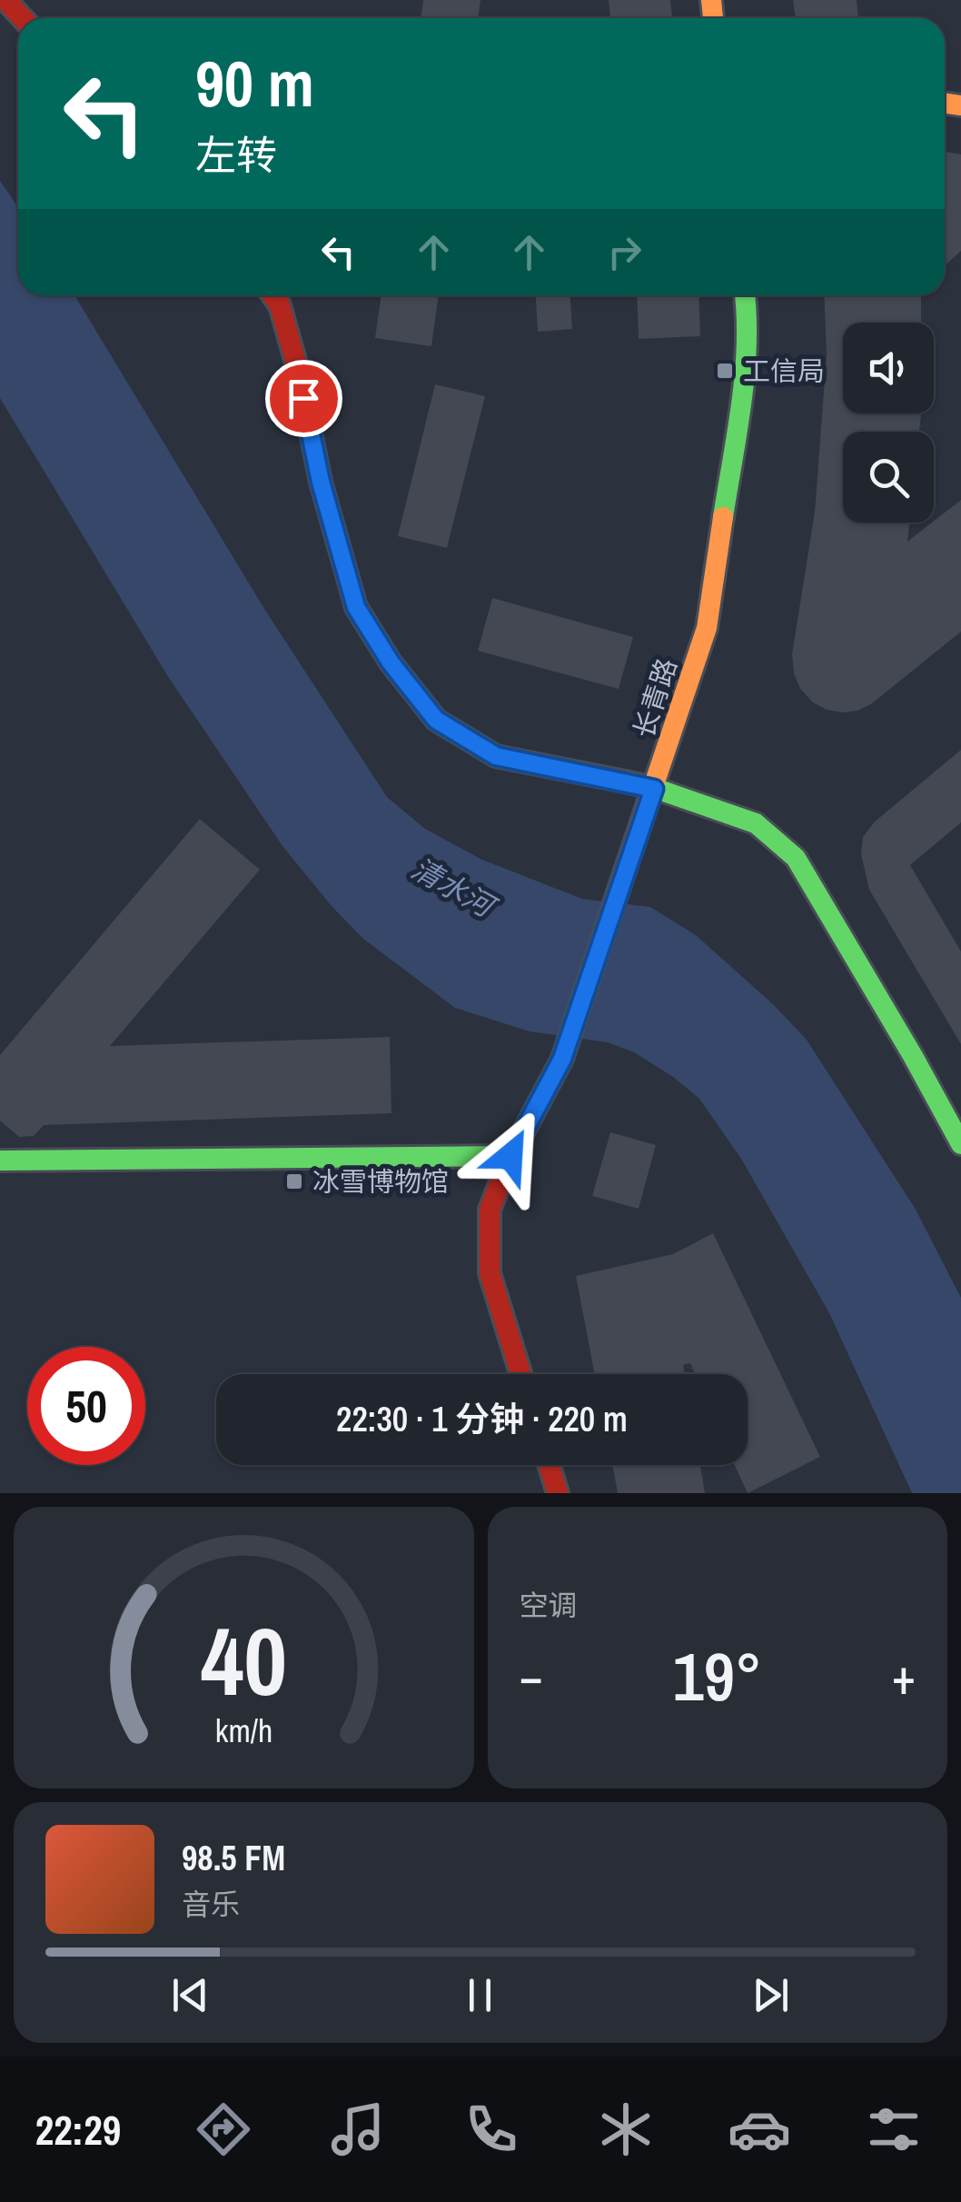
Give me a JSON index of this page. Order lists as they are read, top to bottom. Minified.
{"streets":{"street":["长青路"]},"water":["清水河"],"places":{"transit":["工信局","冰雪博物馆"]},"page":{"turn":["90 m","左转"],"limit":"50","trip":"22:30 · 1 分钟 · 220 m","tile":"空调","heat":["−","19°","+"],"song":["98.5 FM","音乐"],"tabs":"22:29","gauge":["40","km/h"]}}
